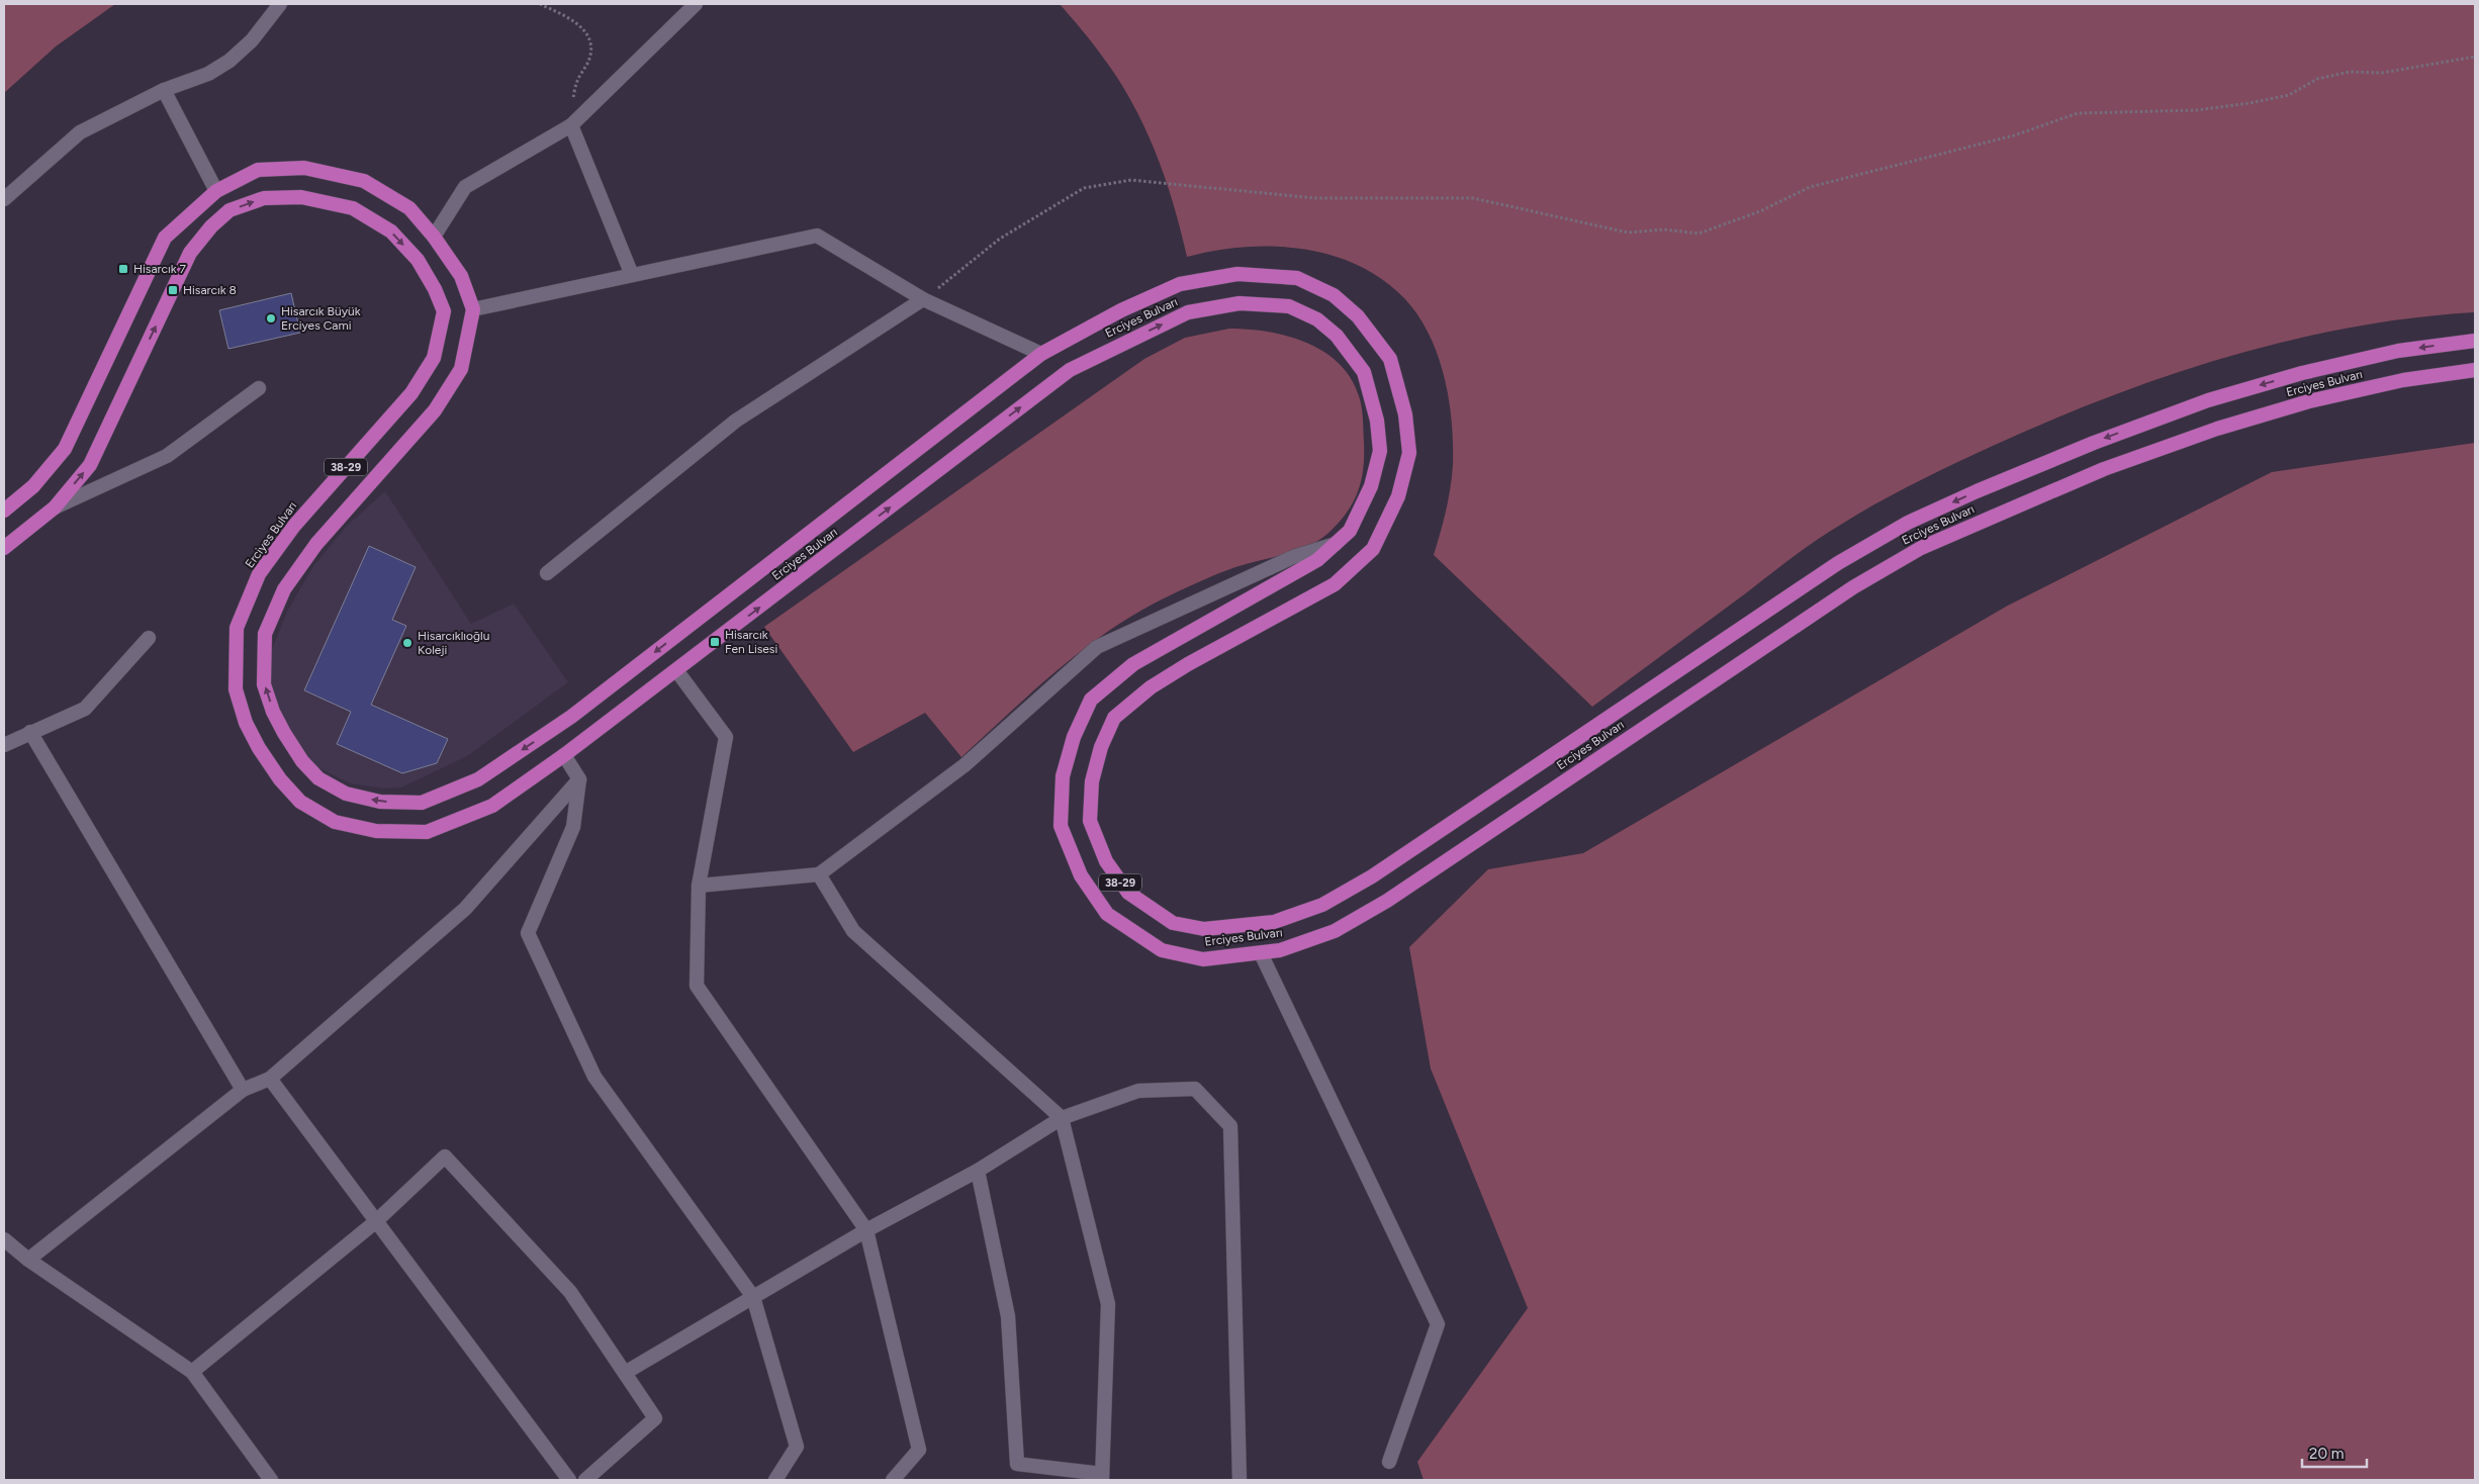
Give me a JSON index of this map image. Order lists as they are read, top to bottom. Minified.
{"streets":{"highway":["Erciyes Bulvarı","38-29"]},"places":{"transit":["Hisarcık 7","Hisarcık 8","Hisarcık Fen Lisesi"],"other":["Hisarcık Büyük Erciyes Cami","Hisarcıklıoğlu Koleji"]},"scale_bar":"20 m"}
